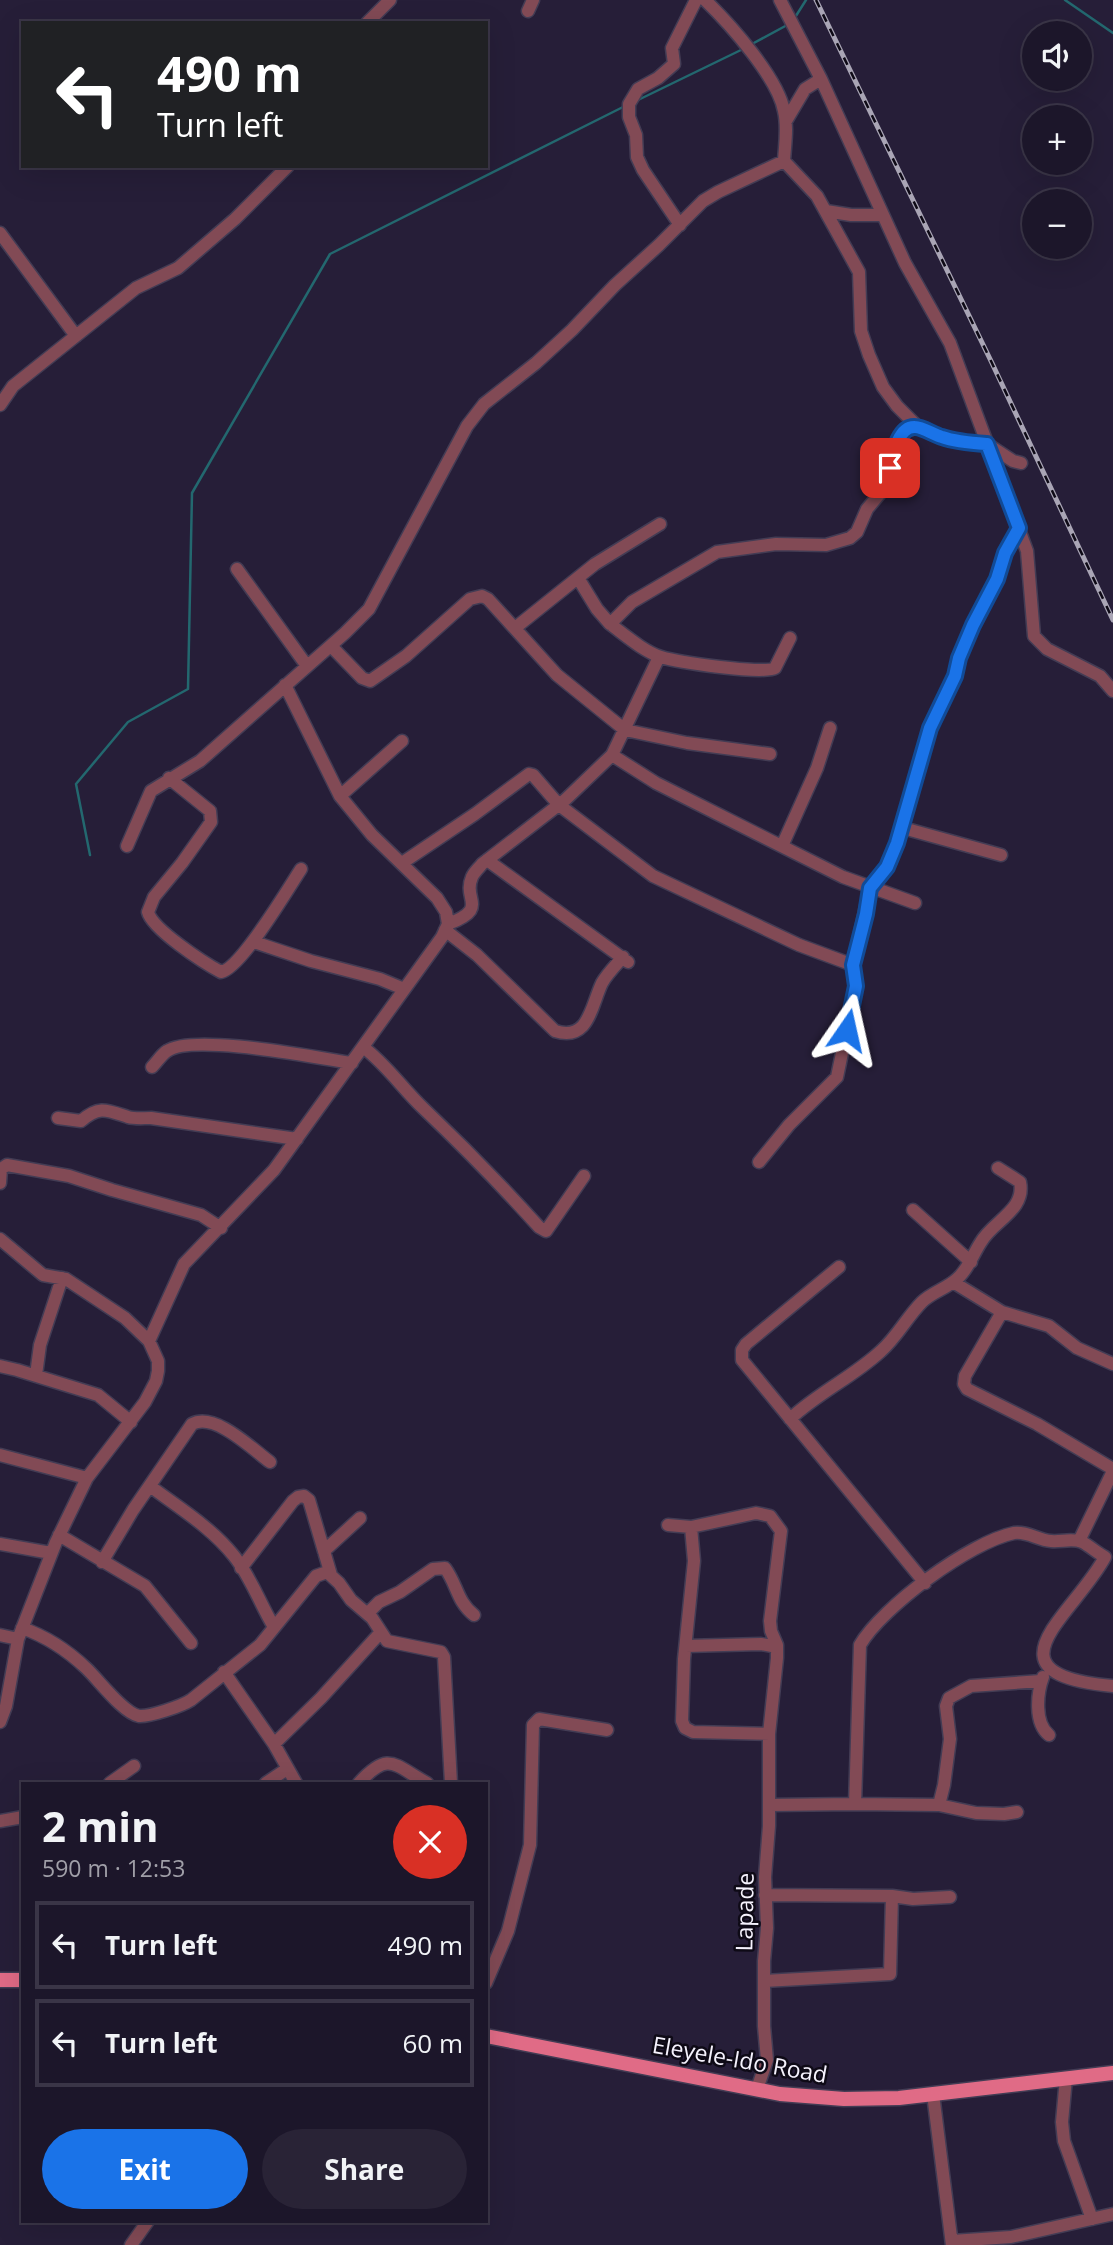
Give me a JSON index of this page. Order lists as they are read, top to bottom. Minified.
{"streets":{"main road":["Eleyele-Ido Road"],"street":["Lapade"]},"crossings":[["Lapade","Eleyele-Ido Road"]],"page":{"map_buttons":["+","−"],"turn":["490 m","Turn left"],"heading":["2 min","590 m · 12:53"],"list":[{"name":"Turn left","value":"490 m"},{"name":"Turn left","value":"60 m"}],"buttons":["Exit","Share"]}}
